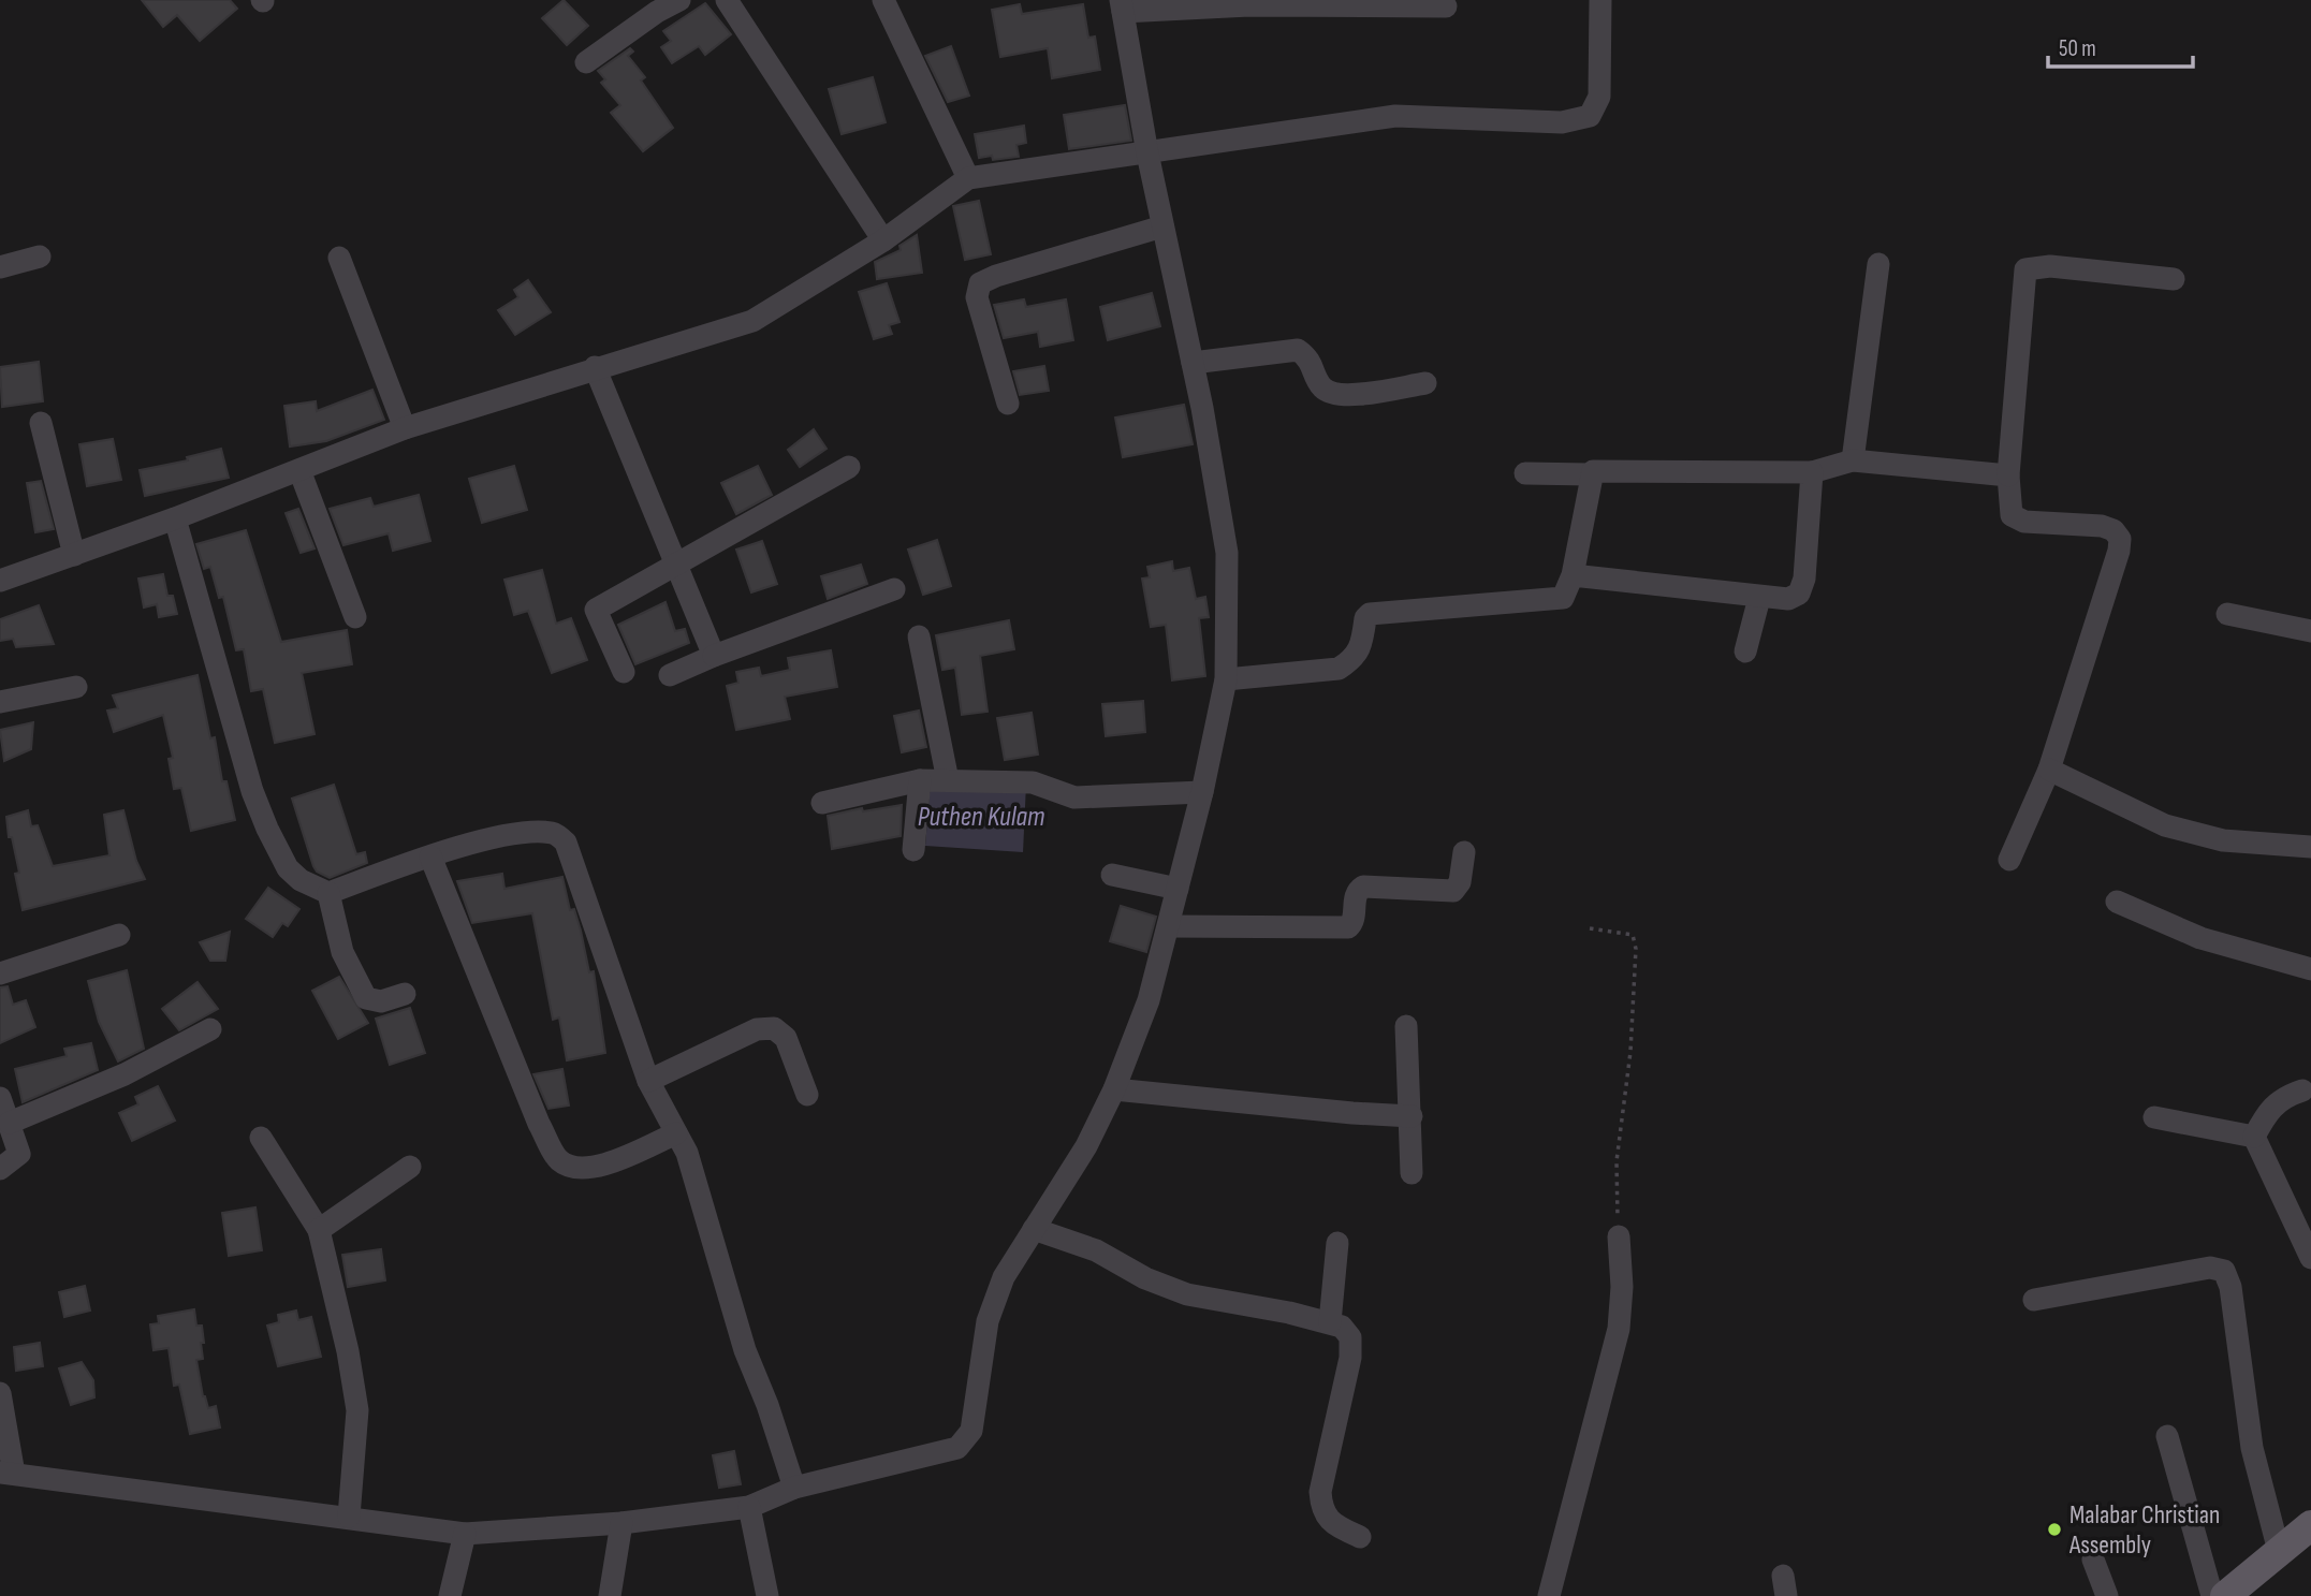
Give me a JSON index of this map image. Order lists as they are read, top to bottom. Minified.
{"water":["Puthen Kulam"],"places":["Malabar Christian Assembly"],"scale_bar":"50 m"}
